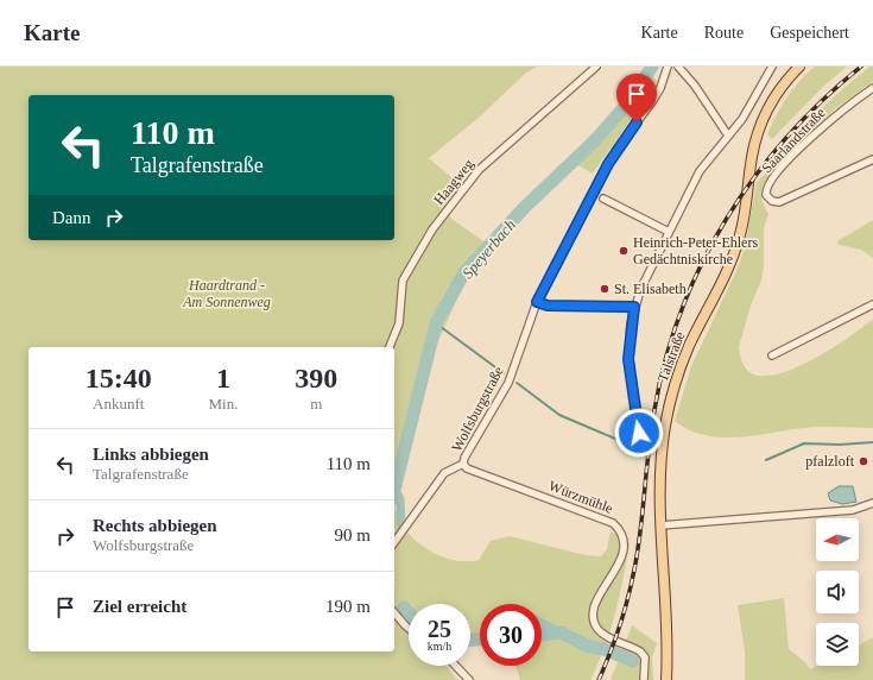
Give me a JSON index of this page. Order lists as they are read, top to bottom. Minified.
{"streets":{"main road":["Talstraße"],"street":["Saarlandstraße","Haagweg","Wolfsburgstraße","Würzmühle"]},"crossings":[["Wolfsburgstraße","Würzmühle"]],"water":["Speyerbach"],"parks":["Haardtrand - Am Sonnenweg"],"places":["Heinrich-Peter-Ehlers Gedächtniskirche","St. Elisabeth","pfalzloft"],"north":"left","page":{"header":"Karte","nav":["Karte","Route","Gespeichert"],"turn":["110 m","Talgrafenstraße"],"then":"Dann","eta":["15:40","Ankunft","1","Min.","390","m"],"list":[{"name":"Links abbiegen","note":"Talgrafenstraße","value":"110 m"},{"name":"Rechts abbiegen","note":"Wolfsburgstraße","value":"90 m"},{"name":"Ziel erreicht","value":"190 m"}],"speed":"25 km/h","limit":"30"}}
